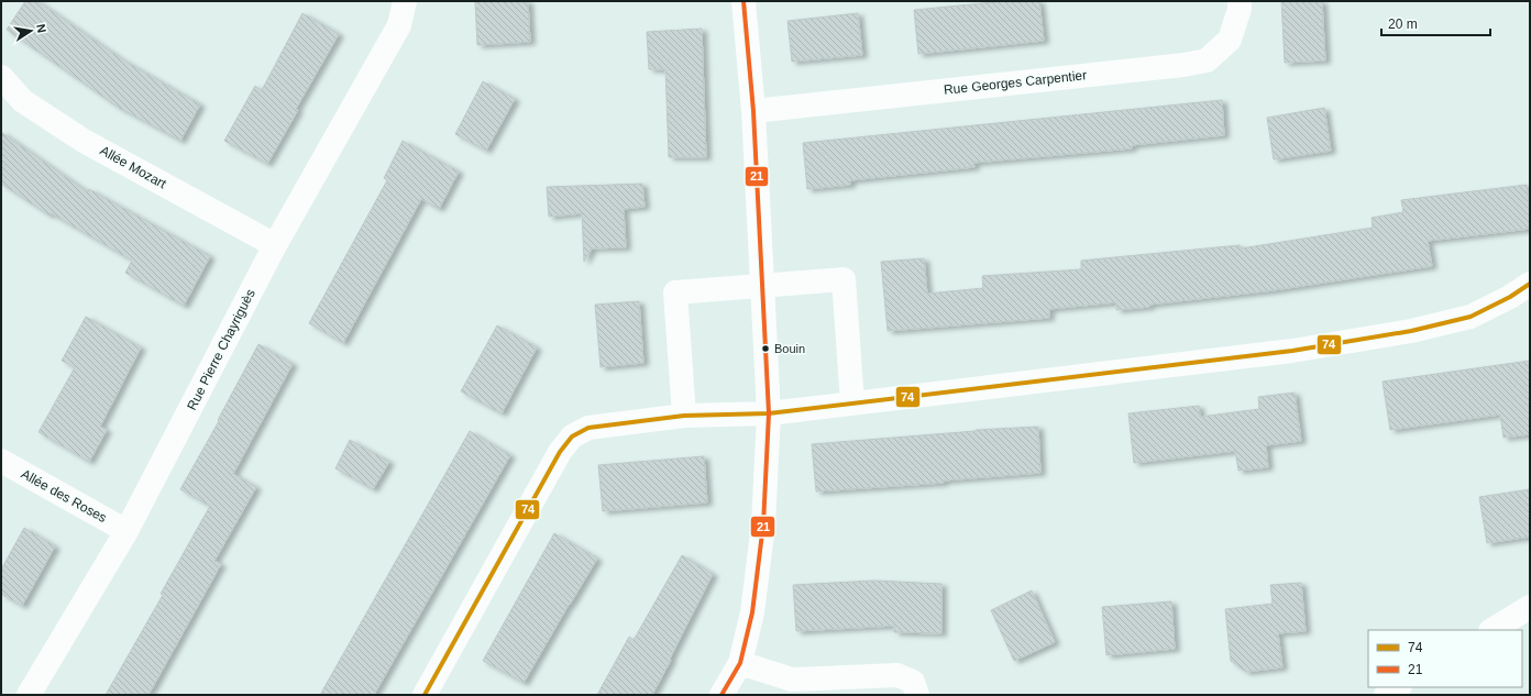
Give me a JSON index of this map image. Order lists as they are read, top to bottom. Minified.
{"streets":{"street":["Rue Georges Carpentier","Allée Mozart","Rue Pierre Chayriguès","Allée des Roses"]},"crossings":[["Allée Mozart","Rue Pierre Chayriguès"],["Rue Pierre Chayriguès","Allée des Roses"]],"places":["Bouin"],"lines":["transit line 21","transit line 74"],"legend":["74","21"],"scale_bar":"20 m","north":"right"}
